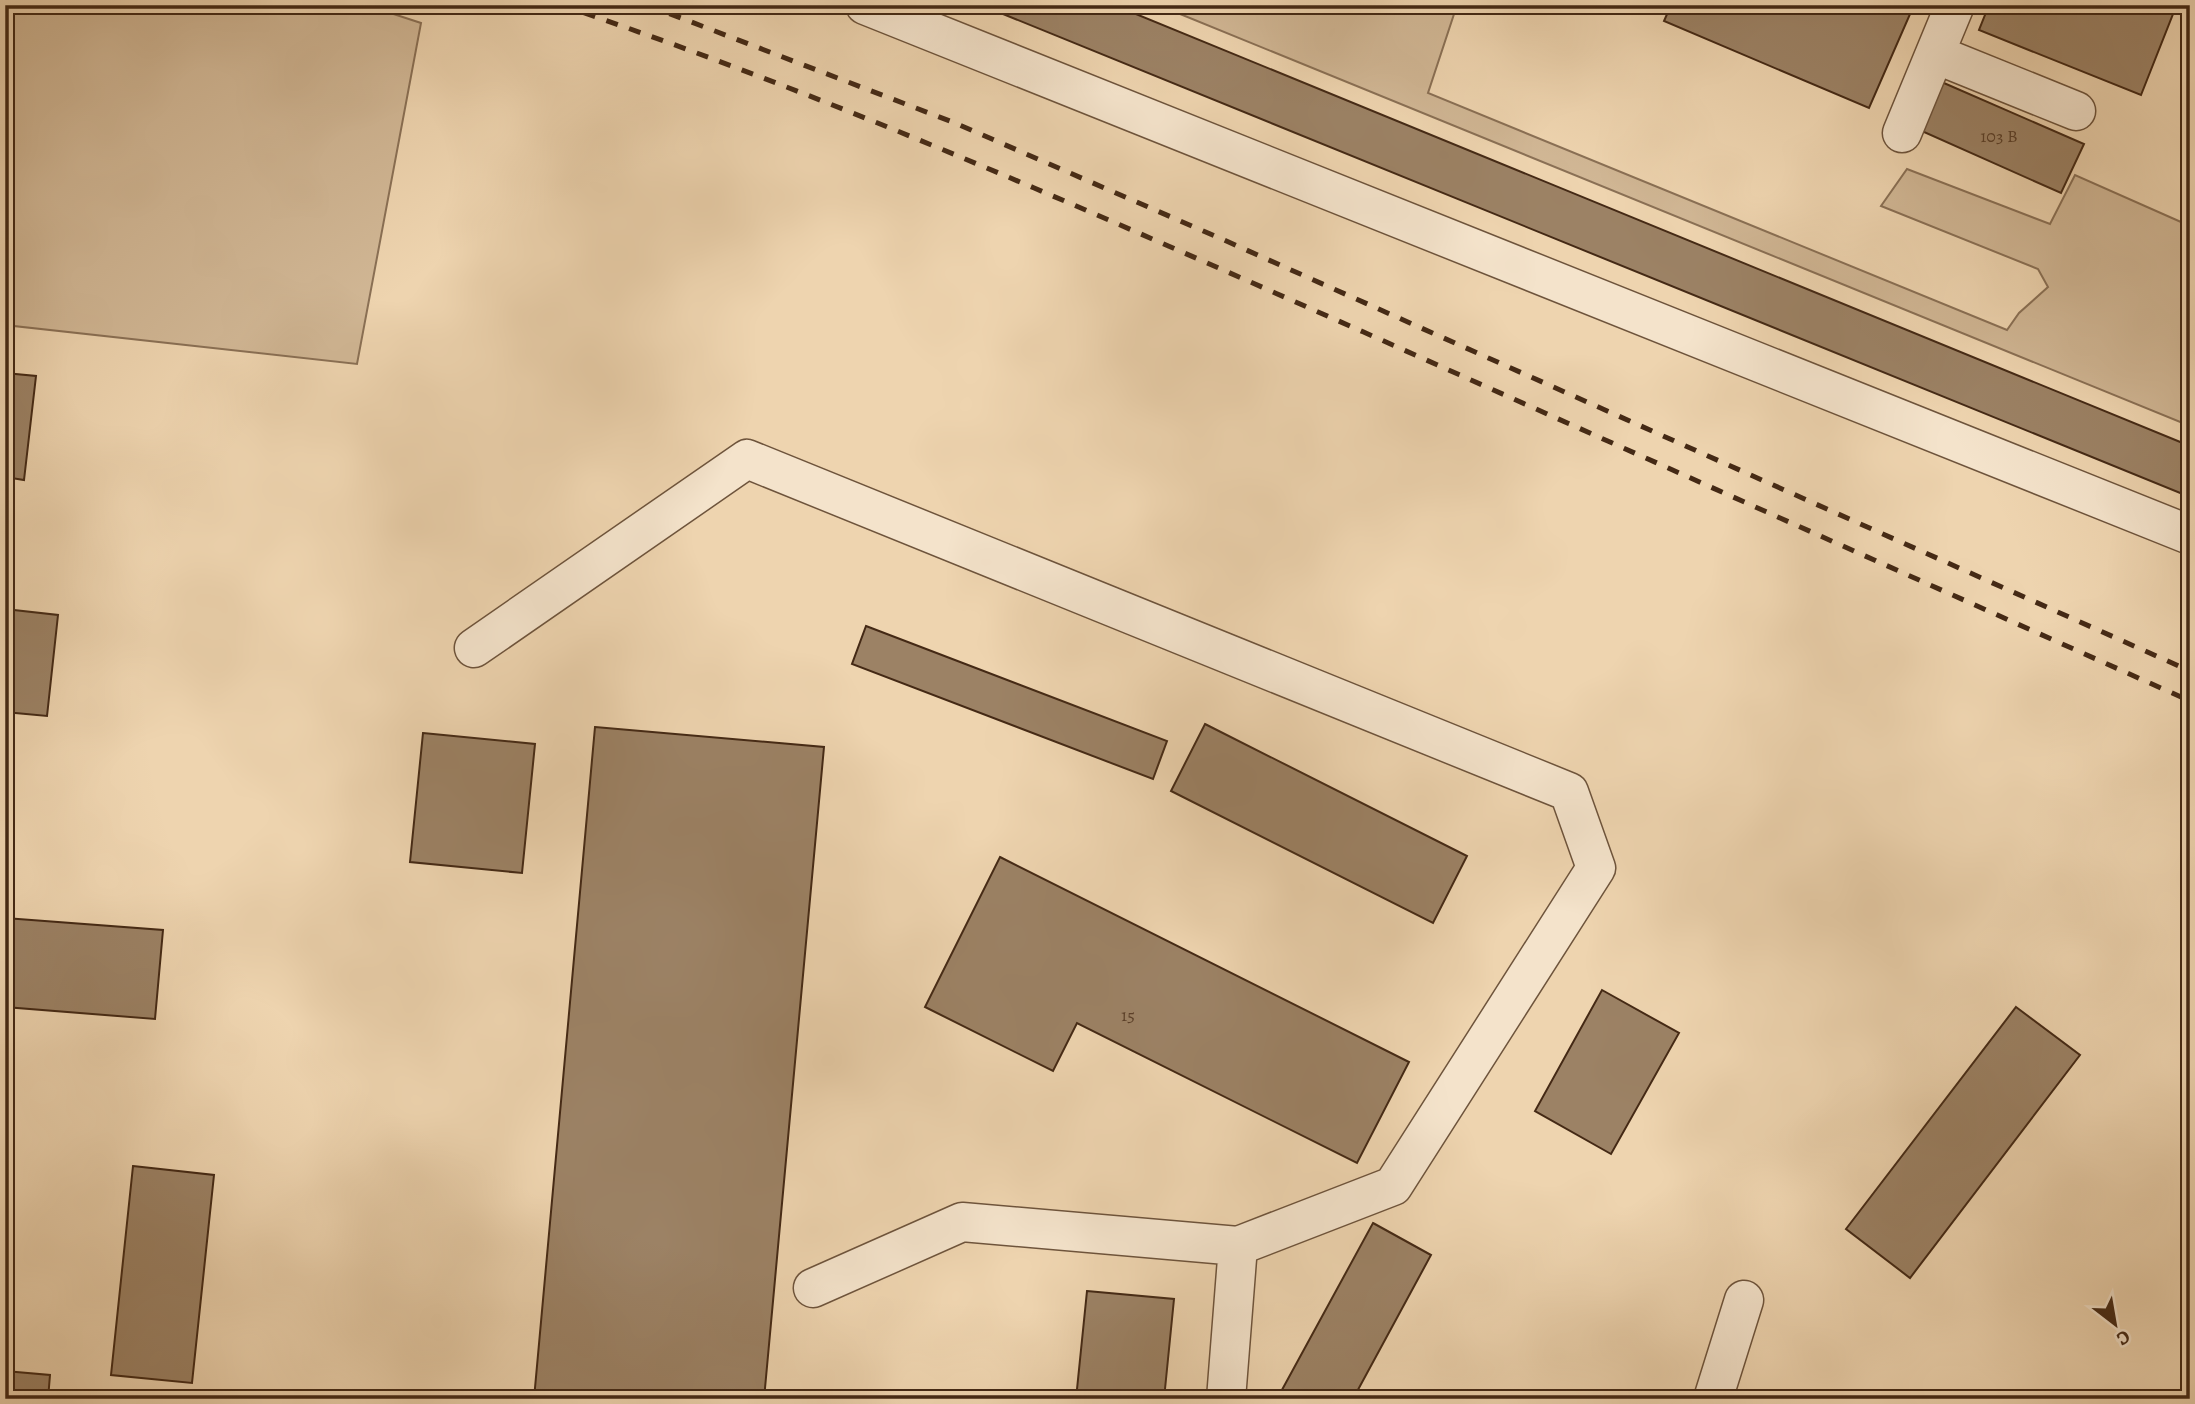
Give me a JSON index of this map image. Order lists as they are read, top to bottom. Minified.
{"house_numbers":["103 В","15"],"north":"bottom right"}
